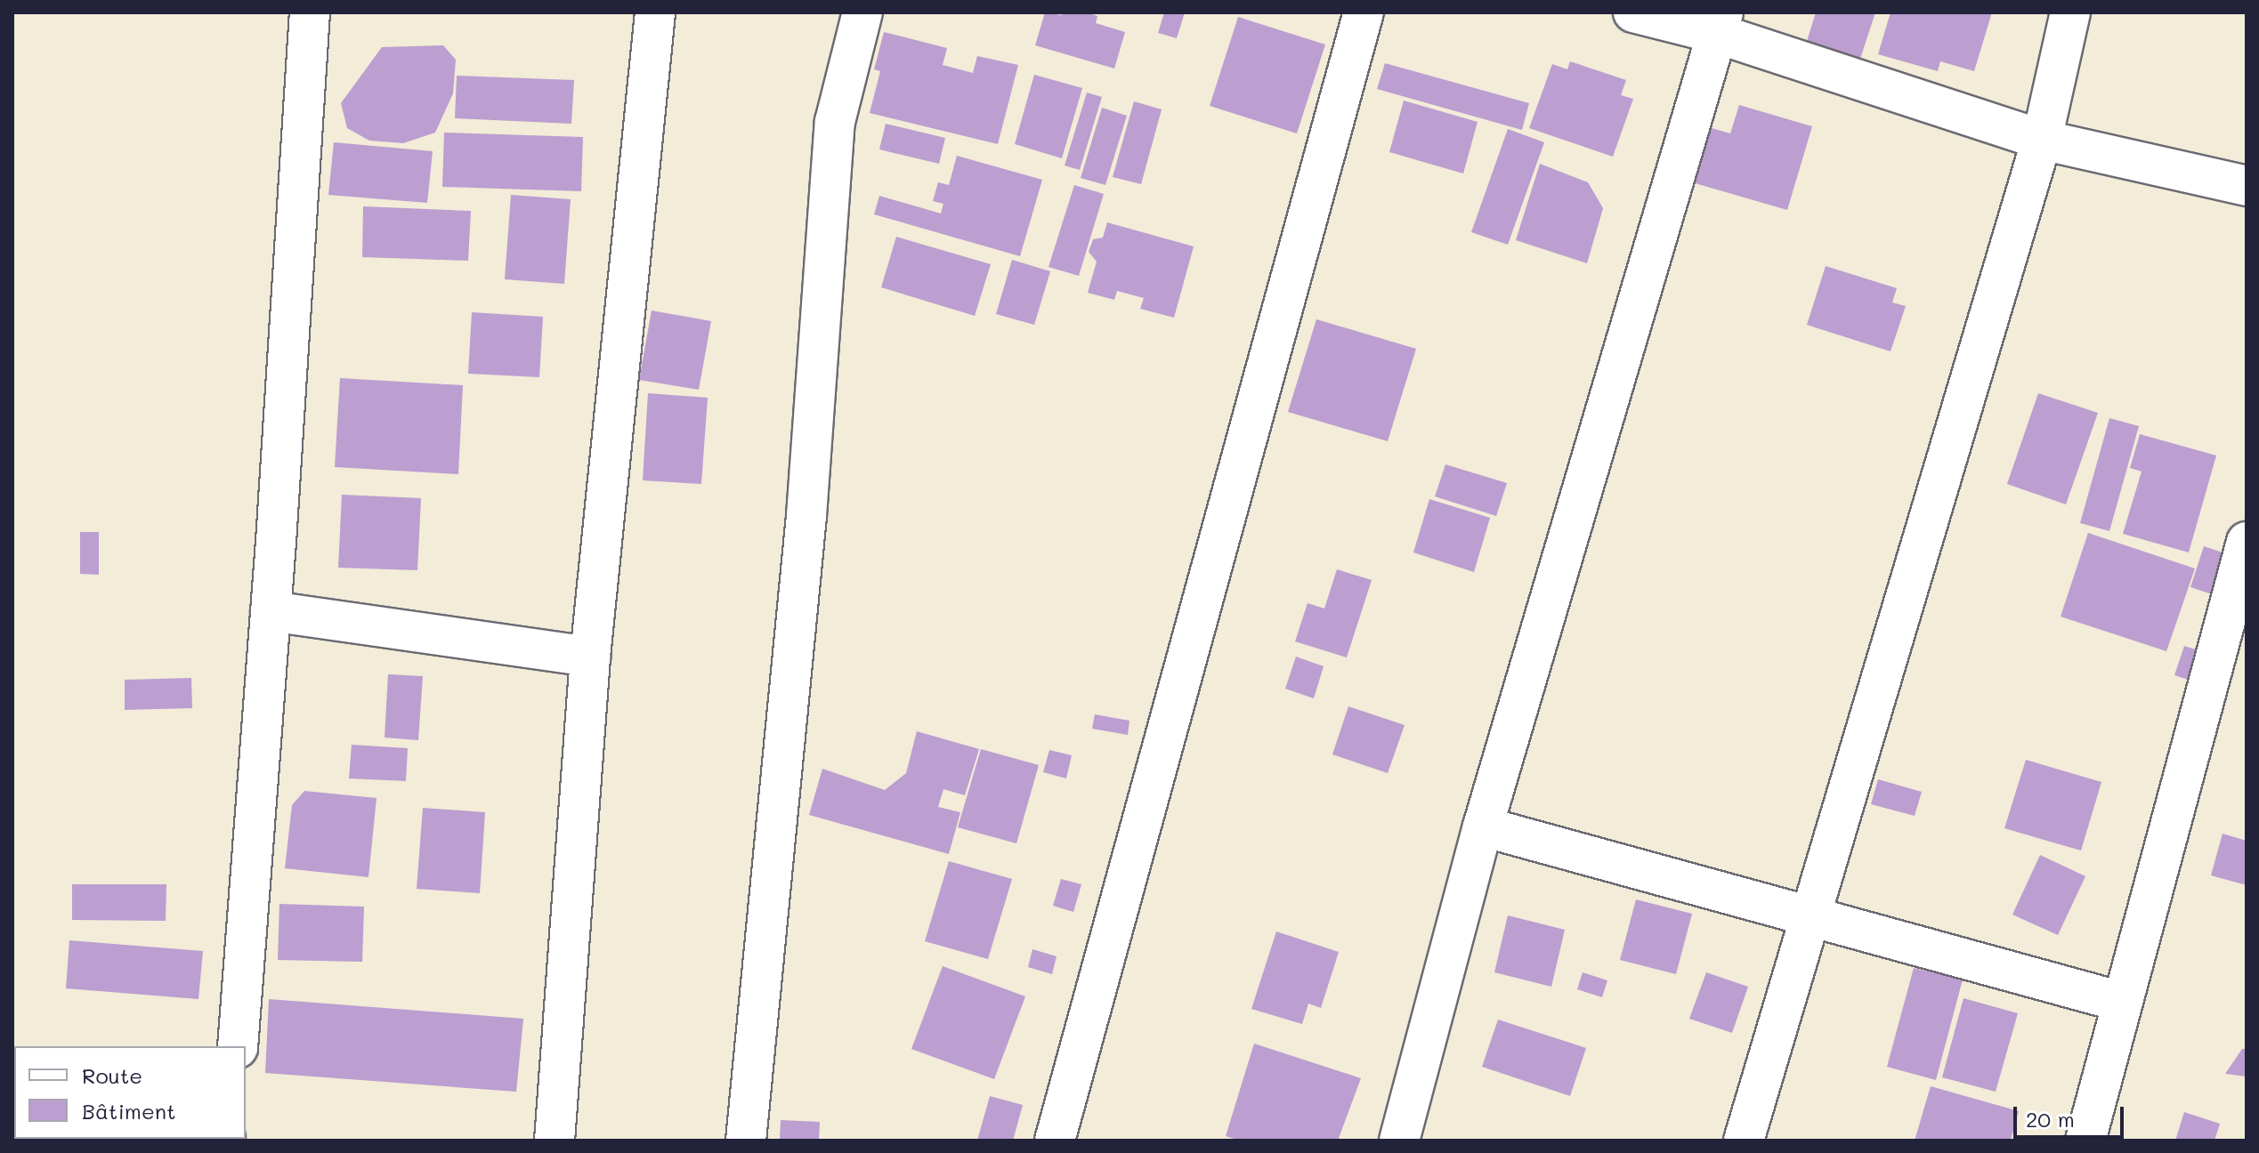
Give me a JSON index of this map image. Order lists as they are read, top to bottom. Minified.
{"legend":["Route","Bâtiment"],"scale_bar":"20 m"}
